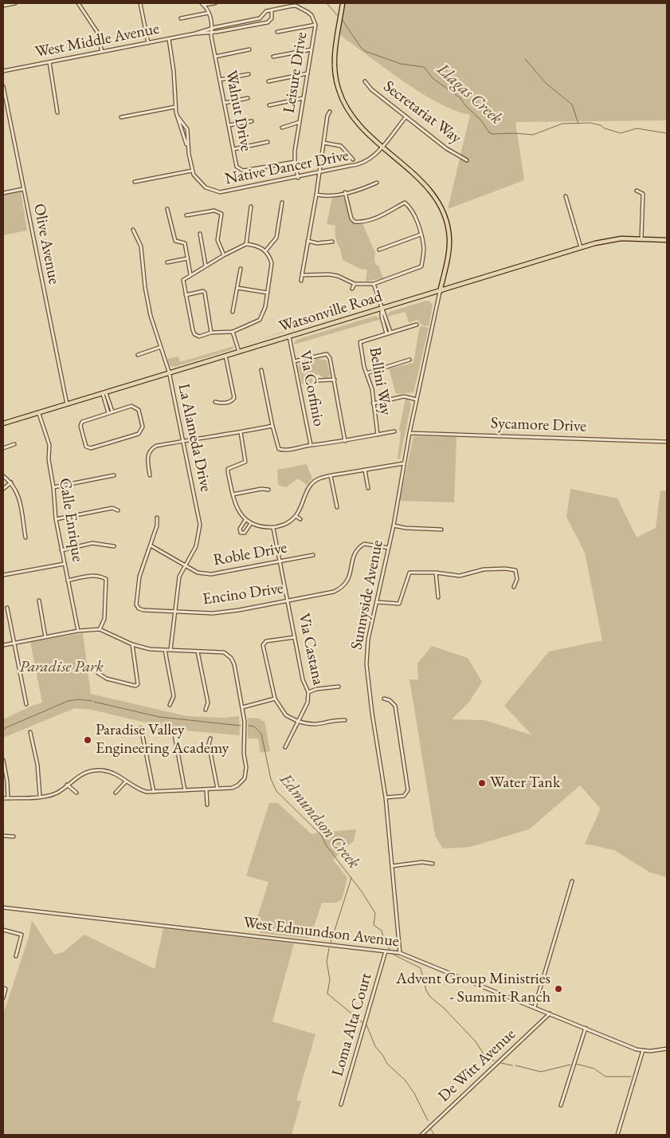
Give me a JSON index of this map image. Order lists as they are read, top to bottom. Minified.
{"streets":{"main road":["Watsonville Road"],"street":["West Middle Avenue","Leisure Drive","Walnut Drive","Secretariat Way","Native Dancer Drive","Olive Avenue","Bellini Way","Via Corfinio","Sycamore Drive","La Alameda Drive","Calle Enrique","Roble Drive","Encino Drive","Sunnyside Avenue","Via Castana","West Edmundson Avenue","Loma Alta Court","De Witt Avenue"]},"crossings":[["West Middle Avenue","Native Dancer Drive"],["Leisure Drive","Walnut Drive"],["Leisure Drive","Native Dancer Drive"],["Secretariat Way","Native Dancer Drive"],["Olive Avenue","Watsonville Road"],["Watsonville Road","Via Corfinio"],["Watsonville Road","La Alameda Drive"],["Watsonville Road","Calle Enrique"],["Watsonville Road","Sunnyside Avenue"],["Sycamore Drive","Sunnyside Avenue"],["La Alameda Drive","Roble Drive"],["La Alameda Drive","Encino Drive"],["Roble Drive","Encino Drive"],["Roble Drive","Via Castana"],["Encino Drive","Sunnyside Avenue"],["Encino Drive","Via Castana"],["Sunnyside Avenue","West Edmundson Avenue"],["West Edmundson Avenue","Loma Alta Court"],["West Edmundson Avenue","De Witt Avenue"]],"water":["Llagas Creek","Edmundson Creek"],"parks":["Paradise Park"],"places":["Paradise Valley Engineering Academy","Water Tank","Advent Group Ministries - Summit Ranch"]}
